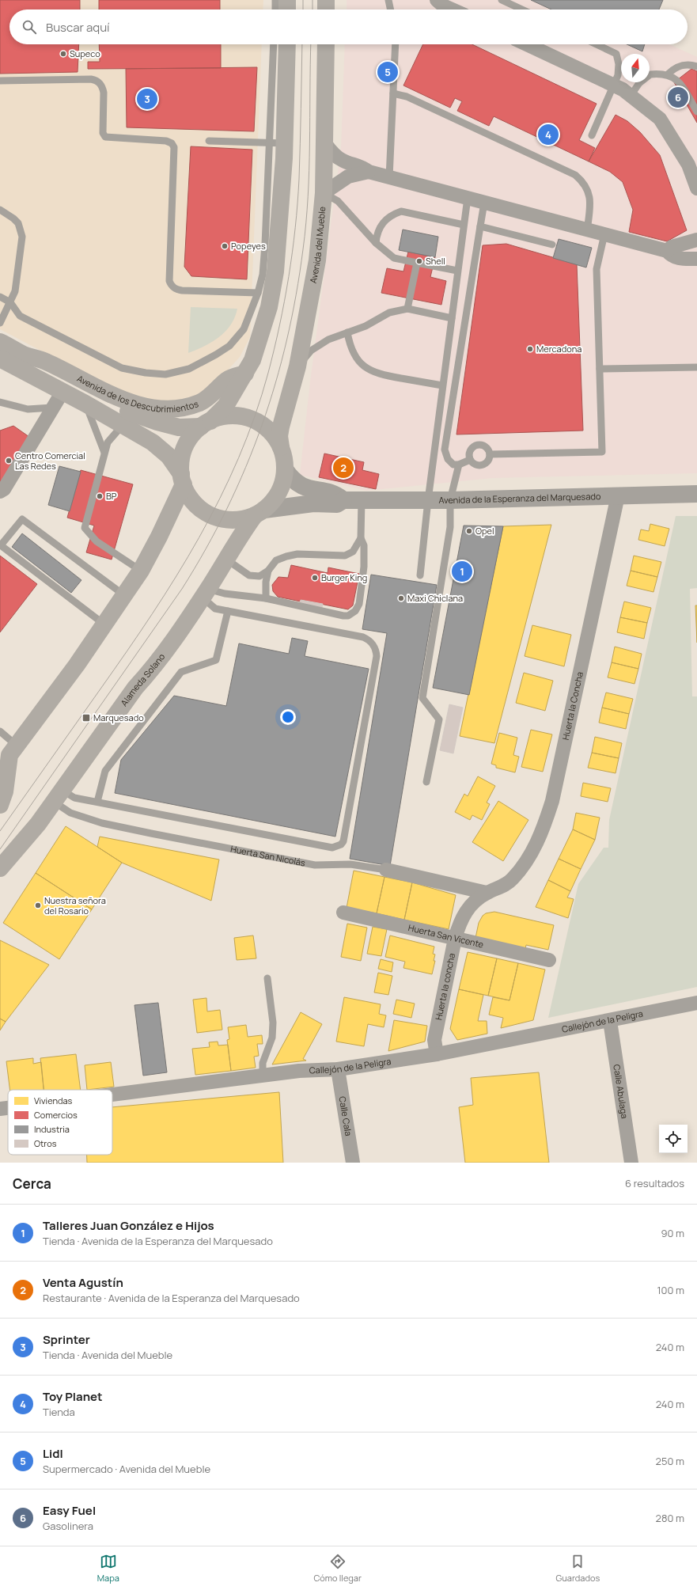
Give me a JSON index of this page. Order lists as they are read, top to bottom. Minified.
{"streets":{"main road":["Avenida del Mueble","Avenida de los Descubrimientos","Alameda Solano"],"street":["Avenida de la Esperanza del Marquesado","Huerta la Concha","Huerta San Nicolás","Huerta San Vicente","Huerta la concha","Callejón de la Peligra","Calle Abulaga","Calle Cala"]},"crossings":[["Avenida del Mueble","Avenida de los Descubrimientos"],["Avenida del Mueble","Alameda Solano"],["Avenida de los Descubrimientos","Alameda Solano"],["Avenida de la Esperanza del Marquesado","Huerta la Concha"],["Alameda Solano","Huerta San Nicolás"],["Huerta la Concha","Huerta San Nicolás"],["Huerta la Concha","Huerta la concha"],["Huerta San Nicolás","Huerta la concha"],["Huerta San Vicente","Huerta la concha"],["Huerta la concha","Callejón de la Peligra"],["Callejón de la Peligra","Calle Abulaga"],["Callejón de la Peligra","Calle Cala"]],"places":{"other":["Supeco","Popeyes","Shell","Mercadona","Centro Comercial Las Redes","BP","Opel","Burger King","Maxi Chiclana","Nuestra señora del Rosario"],"transit":["Marquesado"]},"legend":["Viviendas","Comercios","Industria","Otros"],"north":"top","page":{"search":"Buscar aquí","pins":["5","6","3","4","2","1"],"heading":["Cerca","6 resultados"],"list":[{"mark":"1","name":"Talleres Juan González e Hijos","note":"Tienda · Avenida de la Esperanza del Marquesado","value":"90 m"},{"mark":"2","name":"Venta Agustín","note":"Restaurante · Avenida de la Esperanza del Marquesado","value":"100 m"},{"mark":"3","name":"Sprinter","note":"Tienda · Avenida del Mueble","value":"240 m"},{"mark":"4","name":"Toy Planet","note":"Tienda","value":"240 m"},{"mark":"5","name":"Lidl","note":"Supermercado · Avenida del Mueble","value":"250 m"},{"mark":"6","name":"Easy Fuel","note":"Gasolinera","value":"280 m"}],"nav":["Mapa","Cómo llegar","Guardados"]}}
